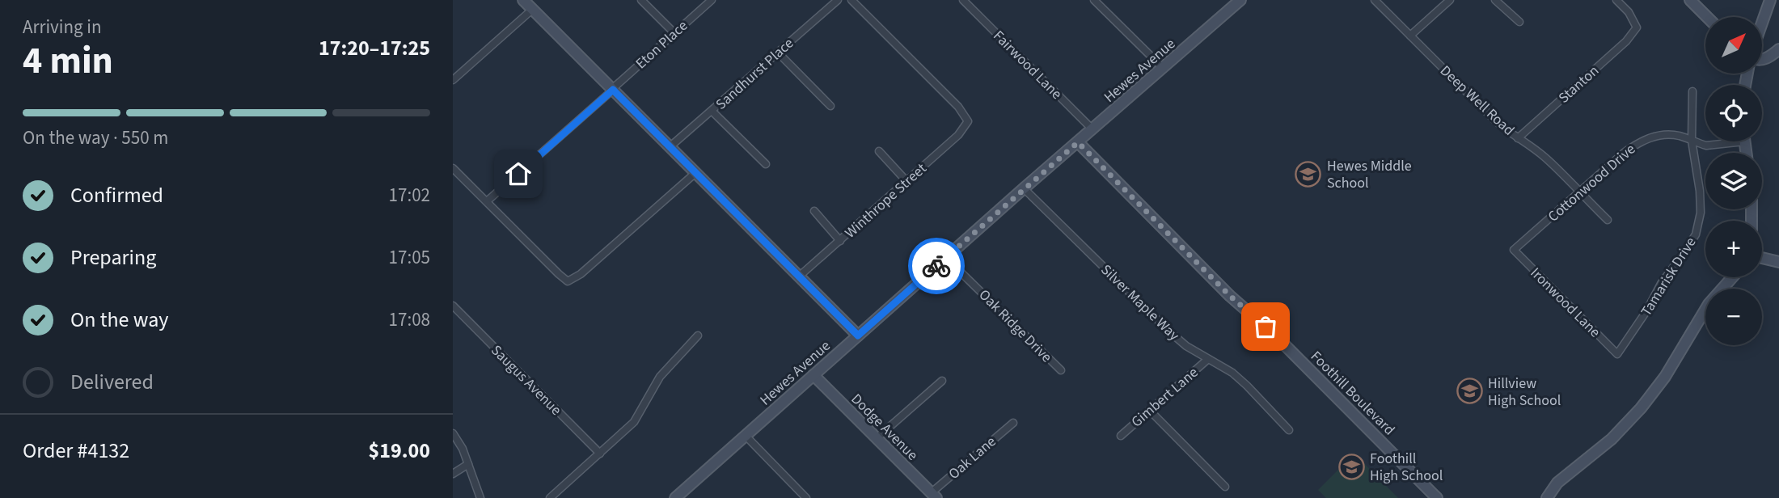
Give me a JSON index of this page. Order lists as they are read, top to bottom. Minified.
{"streets":{"street":["Eton Place","Fairwood Lane","Hewes Avenue","Sandhurst Place","Stanton","Deep Well Road","Cottonwood Drive","Winthrope Street","Tamarisk Drive","Silver Maple Way","Ironwood Lane","Oak Ridge Drive","Saugus Avenue","Foothill Boulevard","Gimbert Lane","Dodge Avenue","Oak Lane"]},"crossings":[["Fairwood Lane","Hewes Avenue"],["Hewes Avenue","Silver Maple Way"],["Hewes Avenue","Oak Ridge Drive"],["Hewes Avenue","Foothill Boulevard"],["Hewes Avenue","Dodge Avenue"],["Stanton","Deep Well Road"],["Deep Well Road","Cottonwood Drive"],["Cottonwood Drive","Tamarisk Drive"],["Cottonwood Drive","Ironwood Lane"],["Tamarisk Drive","Ironwood Lane"],["Silver Maple Way","Gimbert Lane"],["Dodge Avenue","Oak Lane"]],"places":{"school or university":["Hewes Middle School","Hillview High School","Foothill High School"]},"north":"top right","page":{"heading":["4 min","Arriving in","17:20–17:25"],"panel":["Order #4132","$19.00"],"map_buttons":["+","−"],"bar":"On the way · 550 m","list":[["Confirmed","17:02"],["Preparing","17:05"],["On the way","17:08"],"Delivered"]}}
